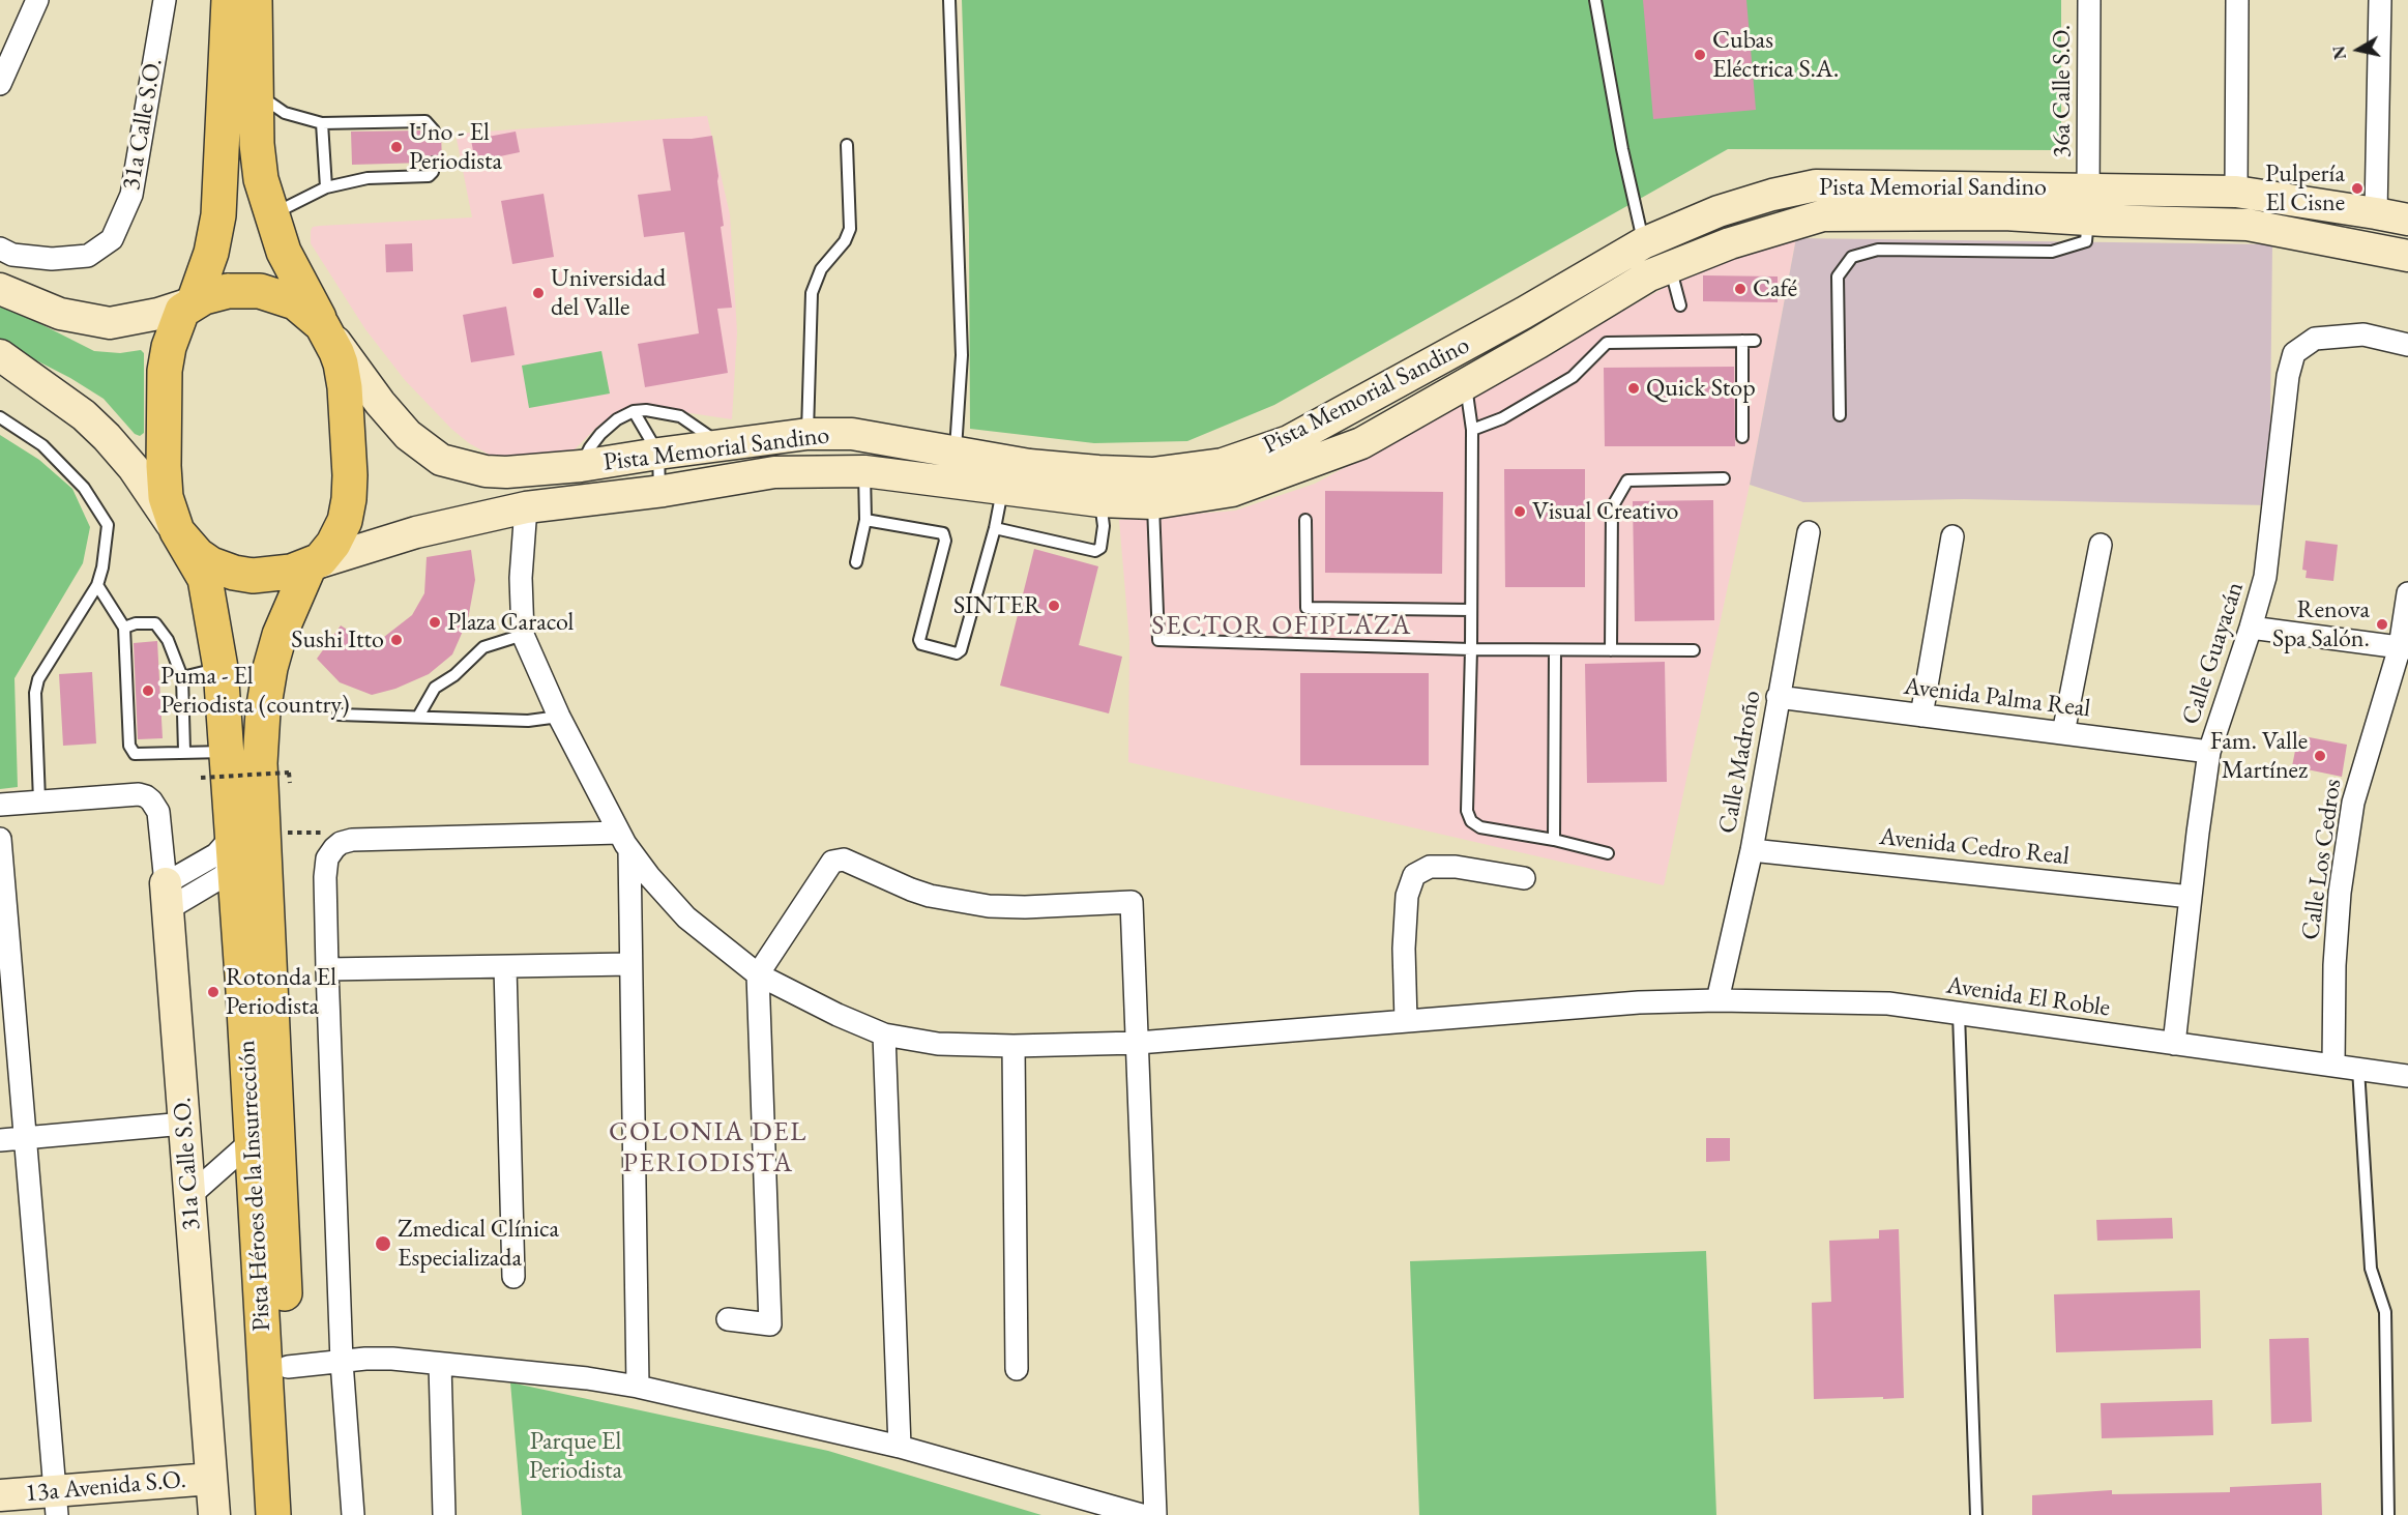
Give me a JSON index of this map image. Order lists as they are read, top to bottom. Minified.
{"streets":{"main road":["31a Calle S.O.","Pista Memorial Sandino","Pista Héroes de la Insurrección","13a Avenida S.O."],"street":["36a Calle S.O.","Calle Guayacán","Avenida Palma Real","Calle Madroño","Avenida Cedro Real","Calle Los Cedros","Avenida El Roble"]},"crossings":[["36a Calle S.O.","Pista Memorial Sandino"],["31a Calle S.O.","13a Avenida S.O."],["Pista Memorial Sandino","Pista Héroes de la Insurrección"],["Calle Guayacán","Avenida Palma Real"],["Calle Guayacán","Avenida Cedro Real"],["Calle Guayacán","Avenida El Roble"],["Avenida Palma Real","Calle Madroño"],["Calle Madroño","Avenida Cedro Real"],["Calle Madroño","Avenida El Roble"],["Calle Los Cedros","Avenida El Roble"]],"districts":["SECTOR OFIPLAZA","COLONIA DEL PERIODISTA"],"parks":["Parque El Periodista"],"places":["Cubas Eléctrica S.A.","Uno - El Periodista","Pulpería El Cisne","Café","Universidad del Valle","Quick Stop","Visual Creativo","SINTER","Plaza Caracol","Renova Spa Salón.","Sushi Itto","Puma - El Periodista (country)","Fam. Valle Martínez","Rotonda El Periodista","Zmedical Clínica Especializada"],"north":"left"}
